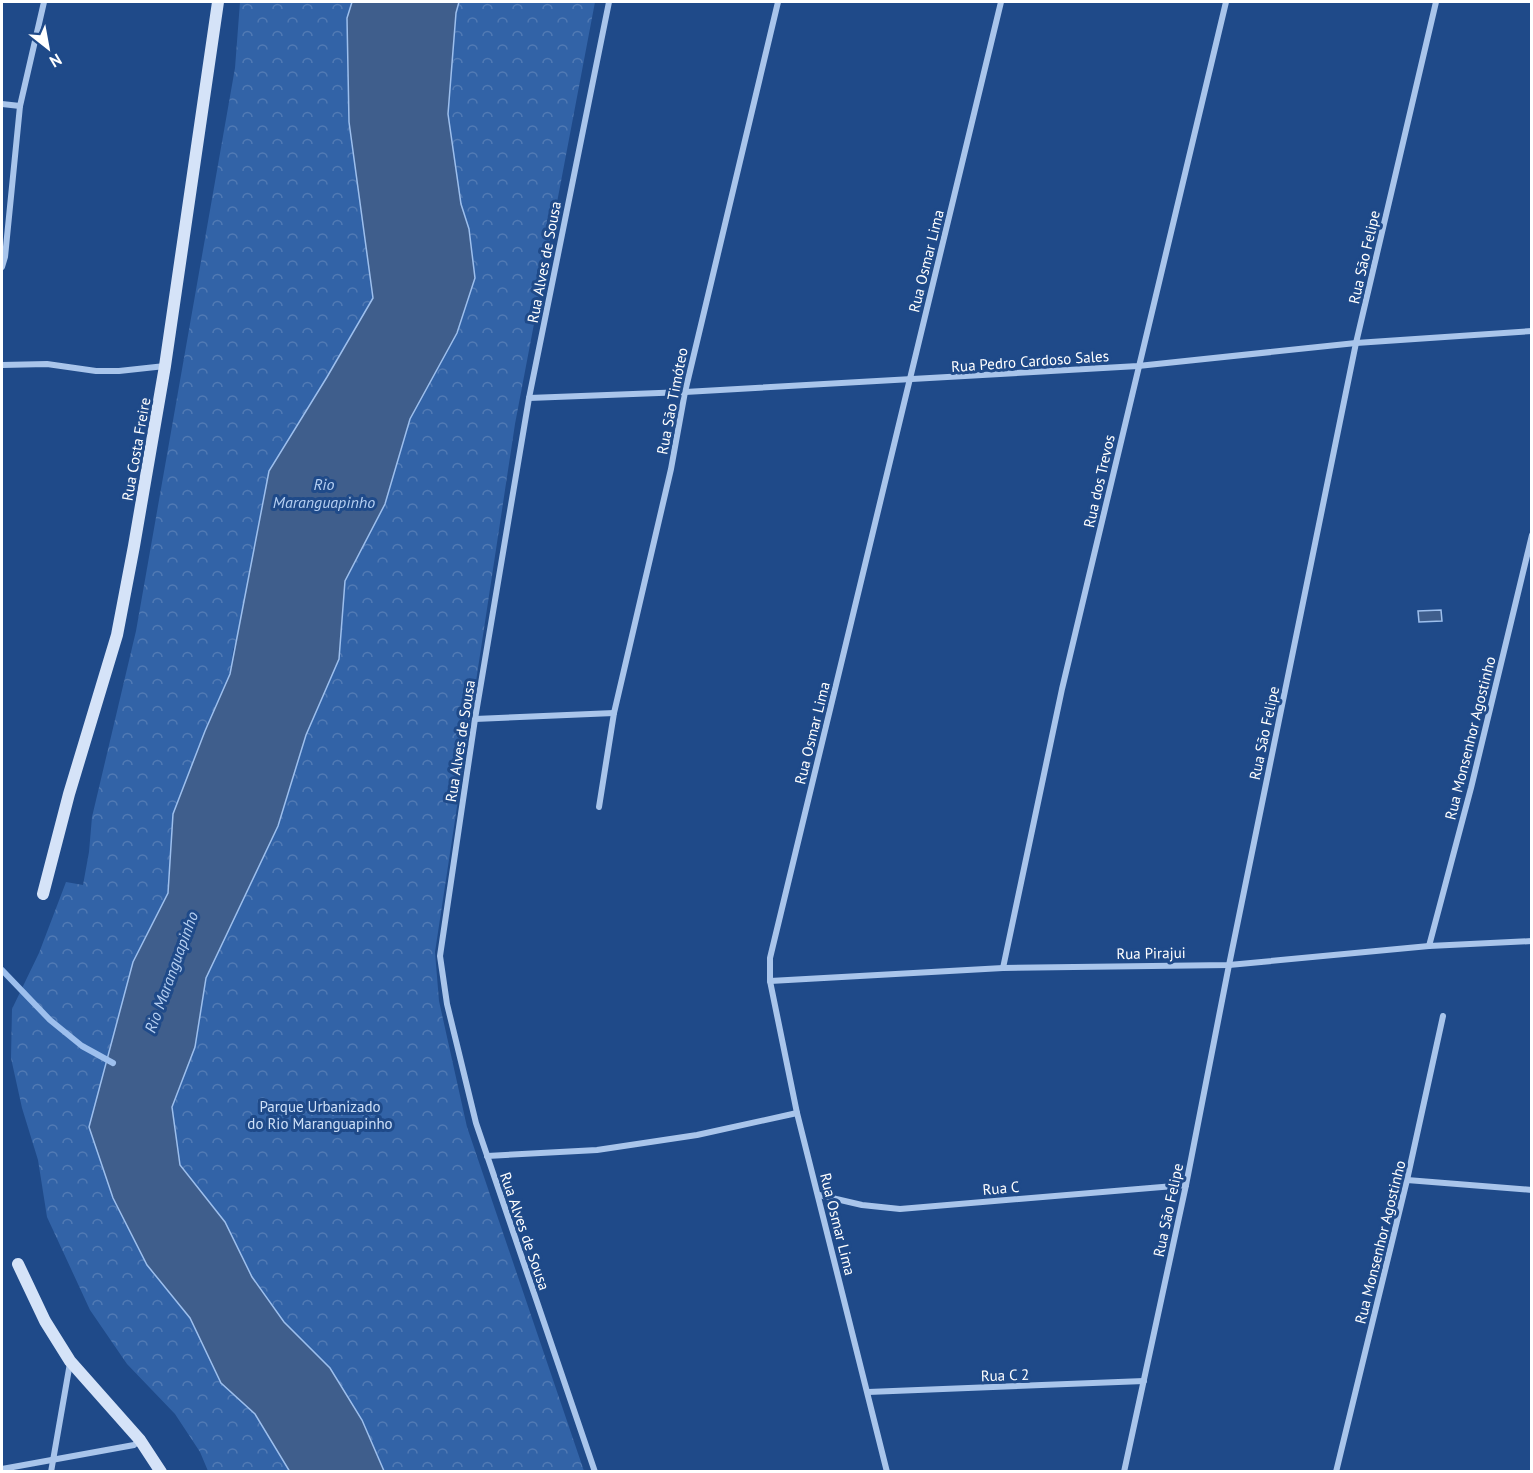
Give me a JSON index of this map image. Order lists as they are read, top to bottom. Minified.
{"streets":{"main road":["Rua Costa Freire"],"street":["Rua São Felipe","Rua Osmar Lima","Rua Alves de Sousa","Rua Pedro Cardoso Sales","Rua São Timóteo","Rua dos Trevos","Rua Monsenhor Agostinho","Rua Pirajui","Rua C","Rua C 2"]},"crossings":[["Rua São Felipe","Rua Pedro Cardoso Sales"],["Rua São Felipe","Rua Pirajui"],["Rua São Felipe","Rua C"],["Rua São Felipe","Rua C 2"],["Rua Osmar Lima","Rua Pedro Cardoso Sales"],["Rua Osmar Lima","Rua Pirajui"],["Rua Osmar Lima","Rua C"],["Rua Osmar Lima","Rua C 2"],["Rua Alves de Sousa","Rua Pedro Cardoso Sales"],["Rua Pedro Cardoso Sales","Rua São Timóteo"],["Rua Pedro Cardoso Sales","Rua dos Trevos"],["Rua dos Trevos","Rua Pirajui"],["Rua Monsenhor Agostinho","Rua Pirajui"]],"water":["Rio Maranguapinho"],"parks":["Parque Urbanizado do Rio Maranguapinho"],"north":"bottom right"}
